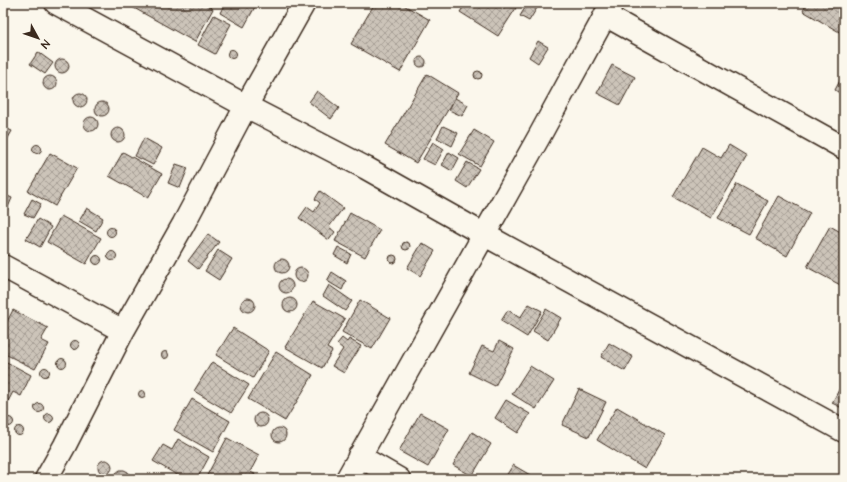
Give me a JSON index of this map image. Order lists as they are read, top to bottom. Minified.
{"north":"bottom right"}
